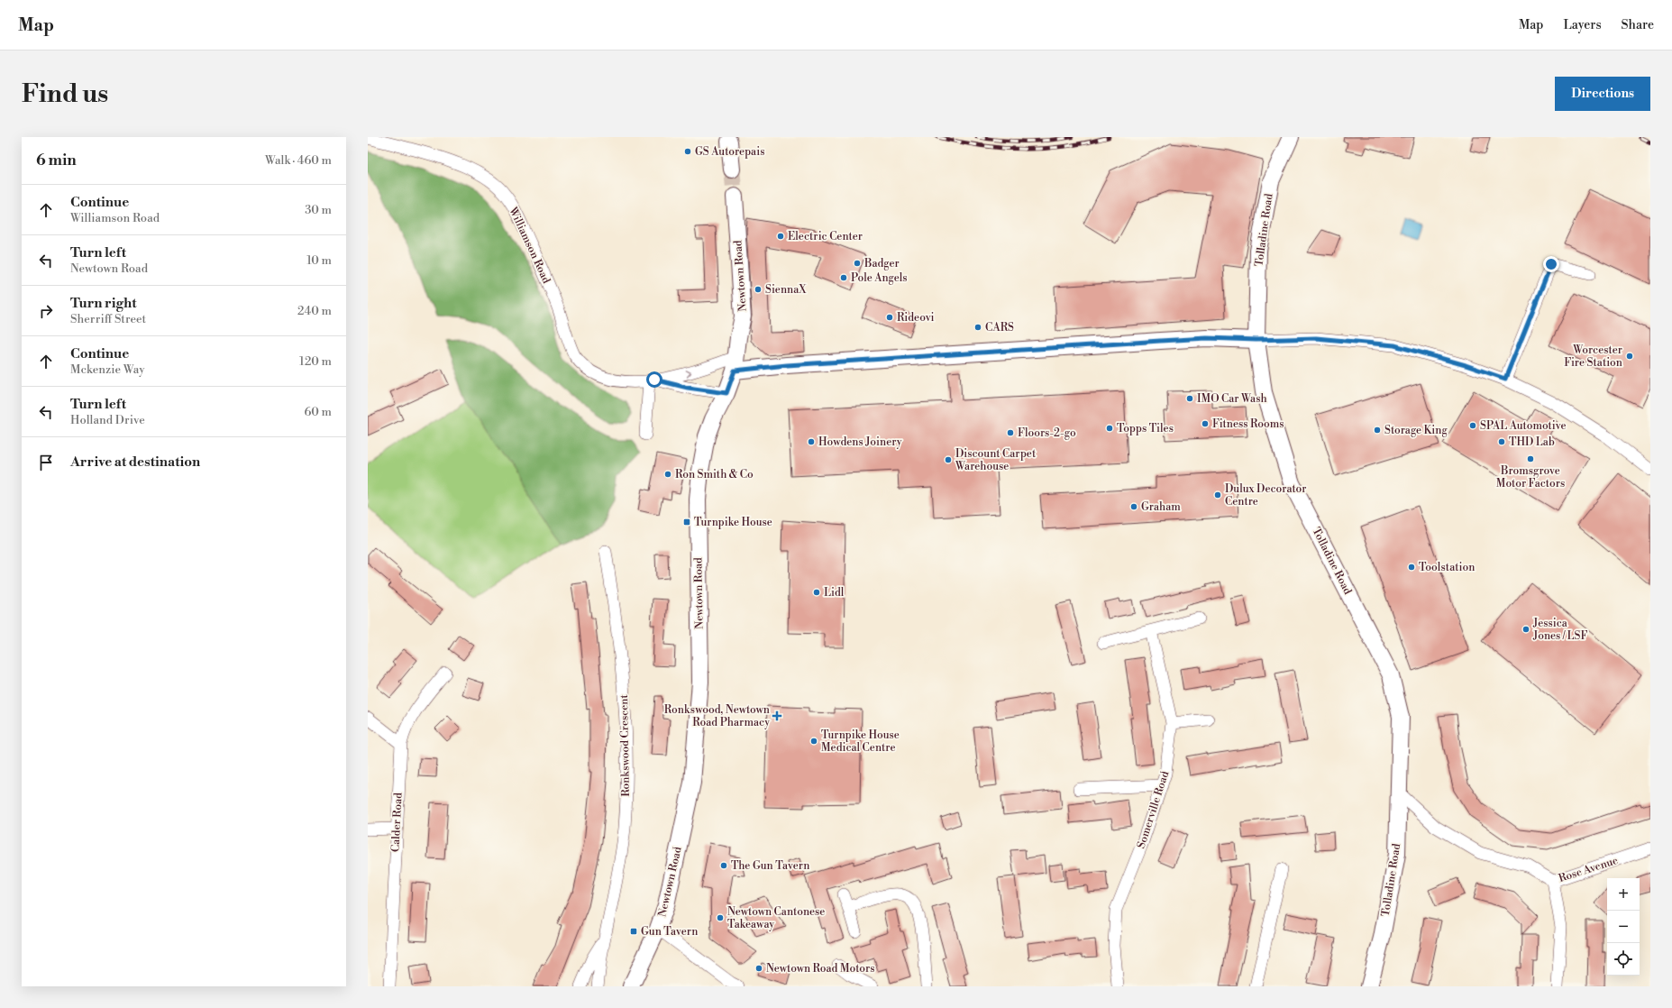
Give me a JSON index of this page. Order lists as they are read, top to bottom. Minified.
{"streets":{"main road":["Tolladine Road","Newtown Road"],"street":["Williamson Road","Ronkswood Crescent","Somerville Road","Calder Road","Rose Avenue"]},"crossings":[["Tolladine Road","Rose Avenue"],["Williamson Road","Newtown Road"]],"places":{"other":["GS Autorepais","Electric Center","Badger","Pole Angels","SiennaX","Rideovi","CARS","Worcester Fire Station","IMO Car Wash","Fitness Rooms","SPAL Automotive","Topps Tiles","Storage King","Floors-2-go","Howdens Joinery","THD Lab","Bromsgrove Motor Factors","Discount Carpet Warehouse","Ron Smith & Co","Dulux Decorator Centre","Graham","Toolstation","Lidl","Jessica Jones / LSF","Turnpike House Medical Centre","The Gun Tavern","Newtown Cantonese Takeaway","Newtown Road Motors"],"transit":["Turnpike House","Gun Tavern"],"health":["Ronkswood, Newtown Road Pharmacy"]},"page":{"header":"Map","nav":["Map","Layers","Share"],"buttons":"Directions","title":"Find us","heading":["6 min","Walk · 460 m"],"list":[["Continue","Williamson Road","30 m"],["Turn left","Newtown Road","10 m"],["Turn right","Sherriff Street","240 m"],["Continue","Mckenzie Way","120 m"],["Turn left","Holland Drive","60 m"],"Arrive at destination"],"map_buttons":["+","−"]}}
